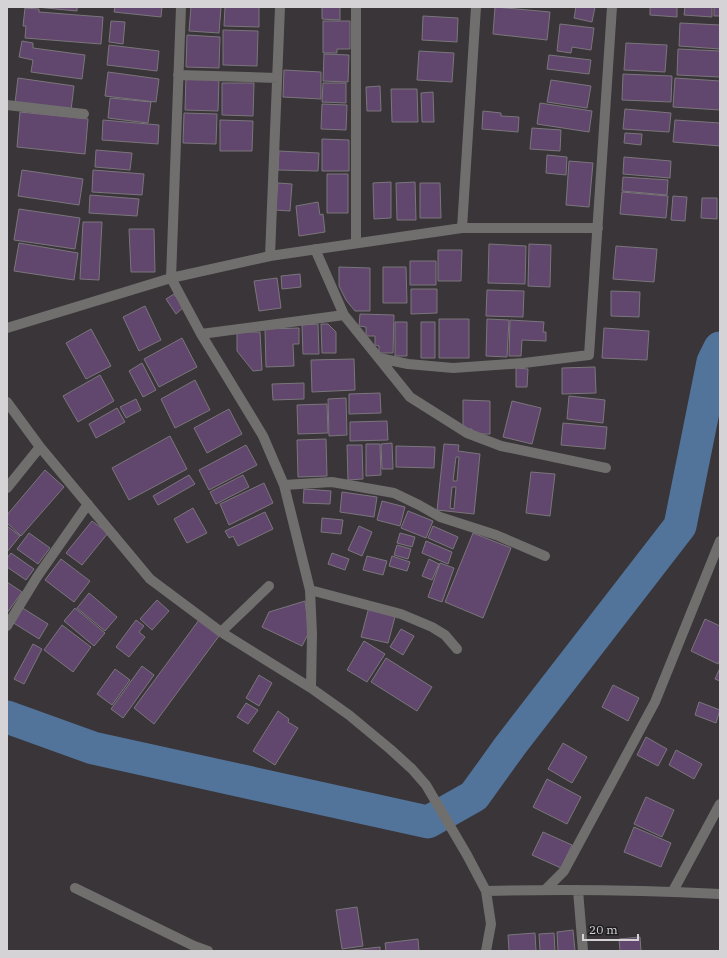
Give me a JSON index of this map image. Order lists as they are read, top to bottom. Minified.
{"scale_bar":"20 m"}
